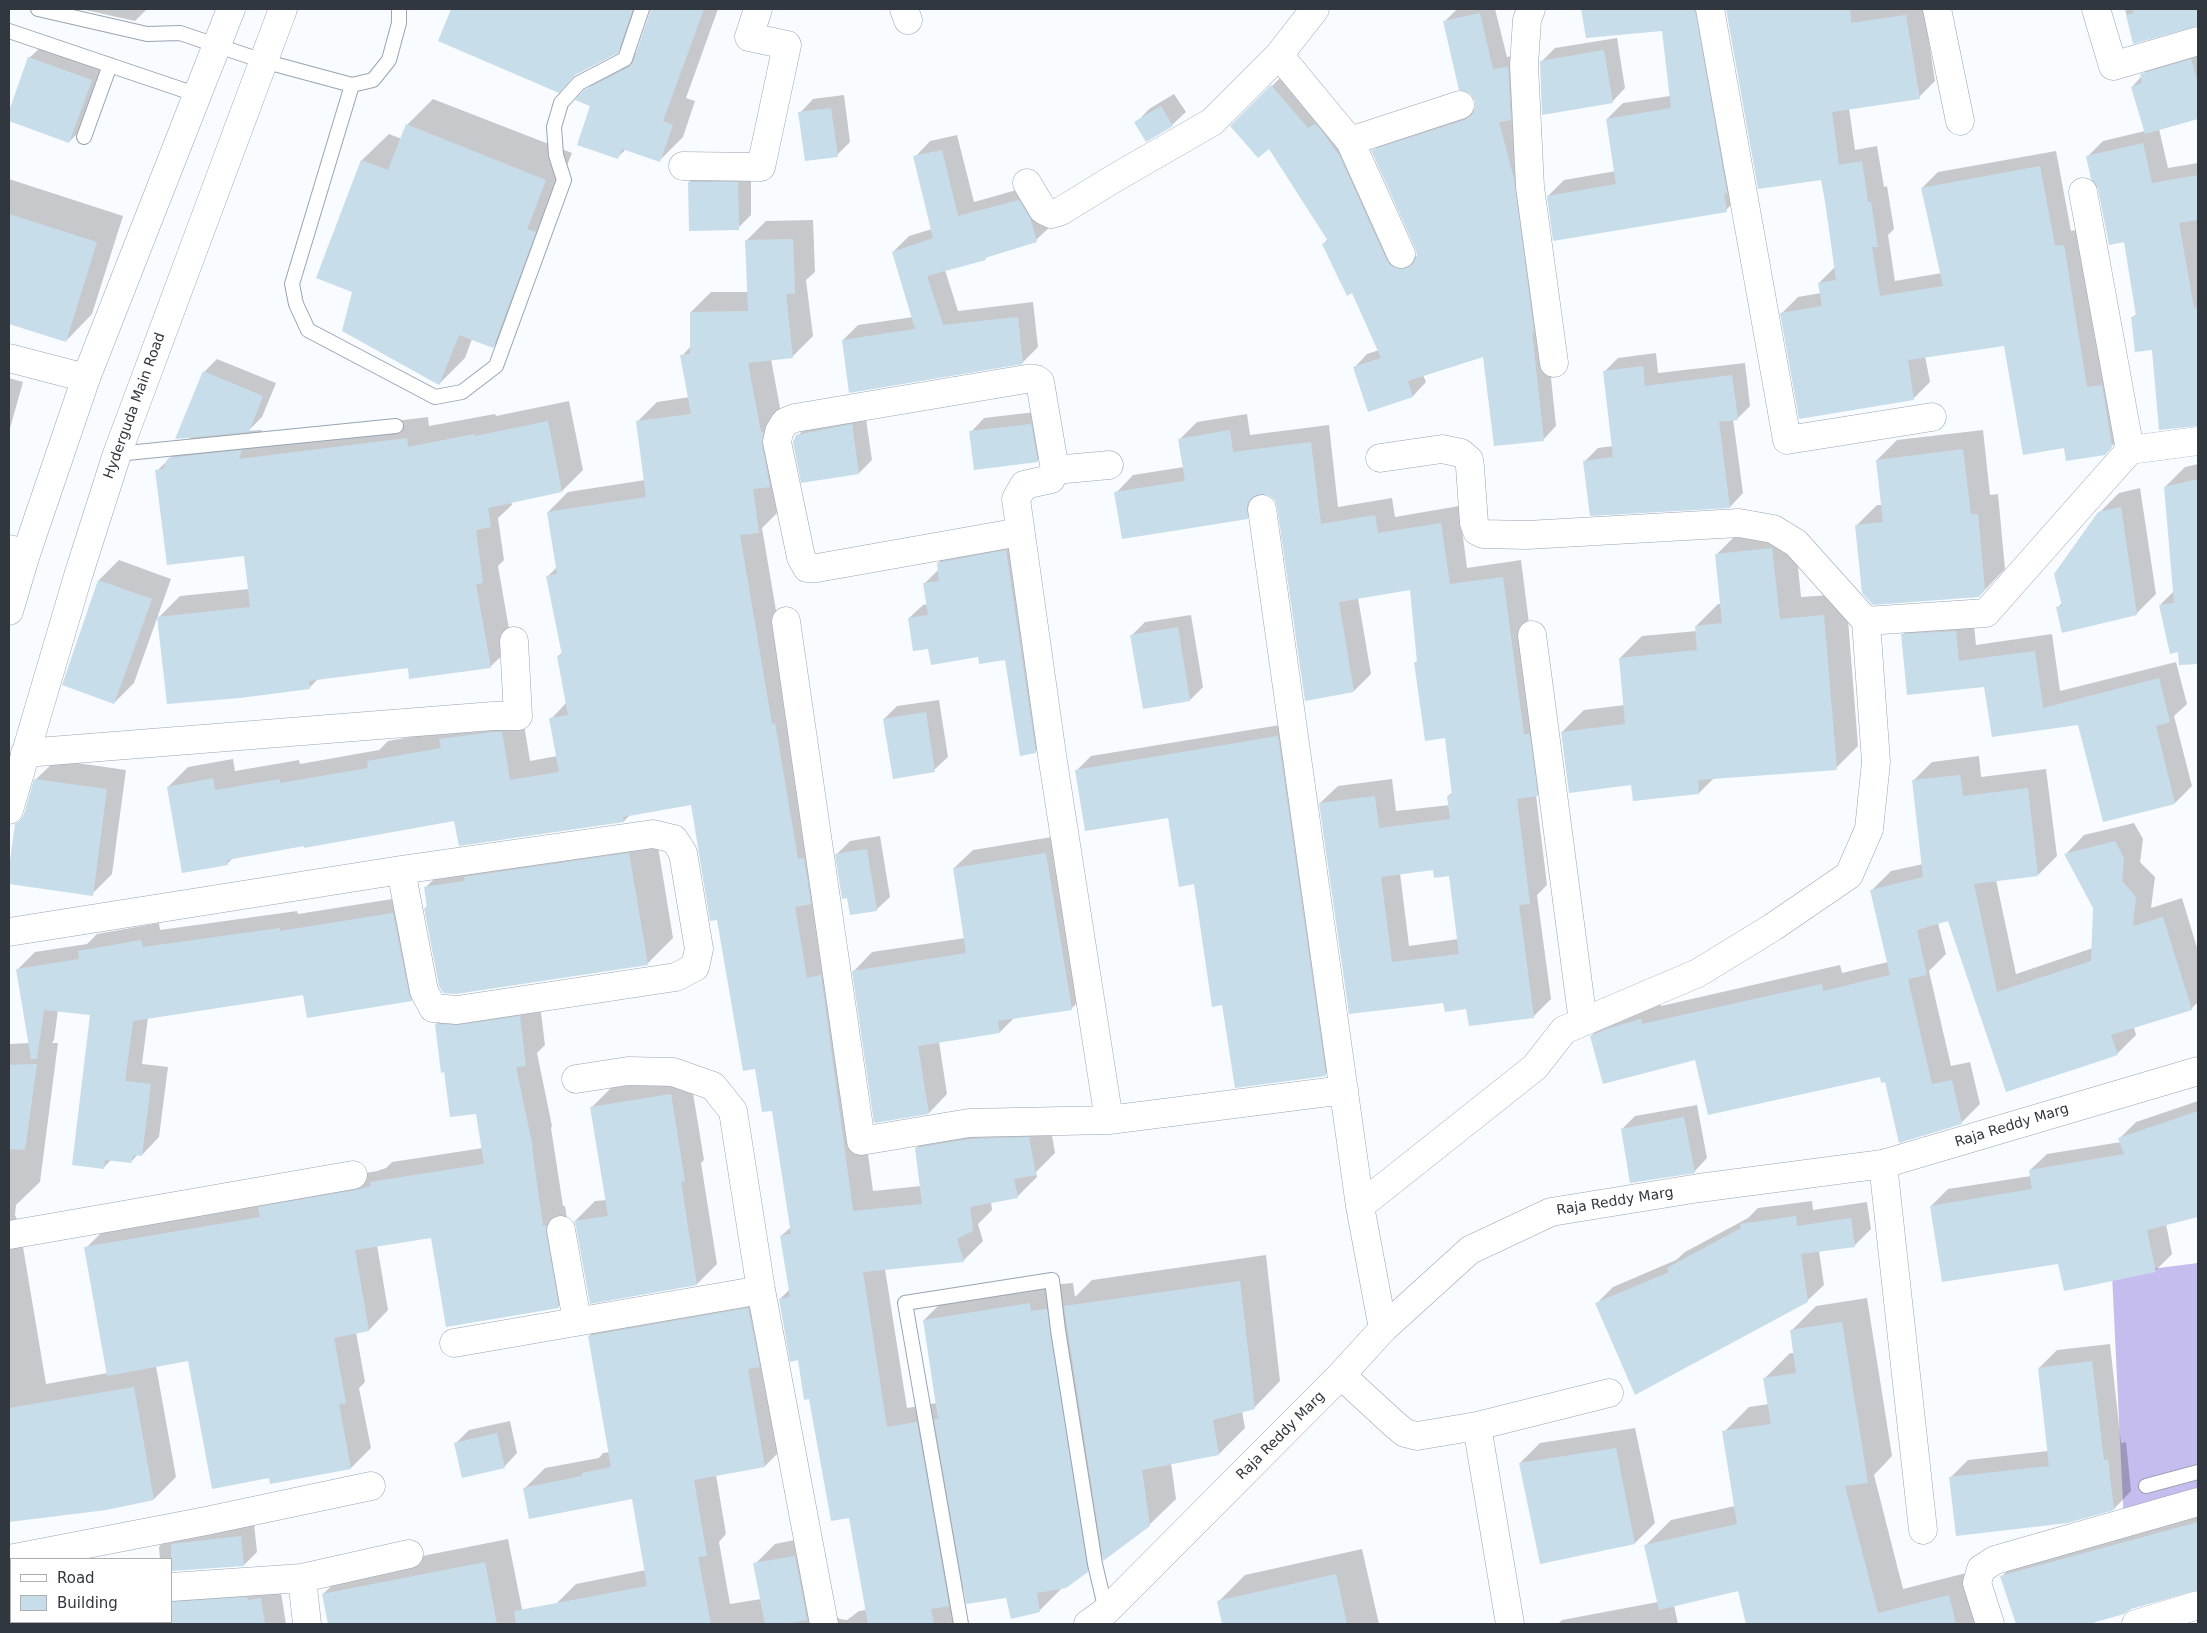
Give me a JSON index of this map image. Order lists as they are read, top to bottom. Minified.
{"streets":{"street":["Hyderguda Main Road","Raja Reddy Marg"]},"legend":["Road","Building"]}
